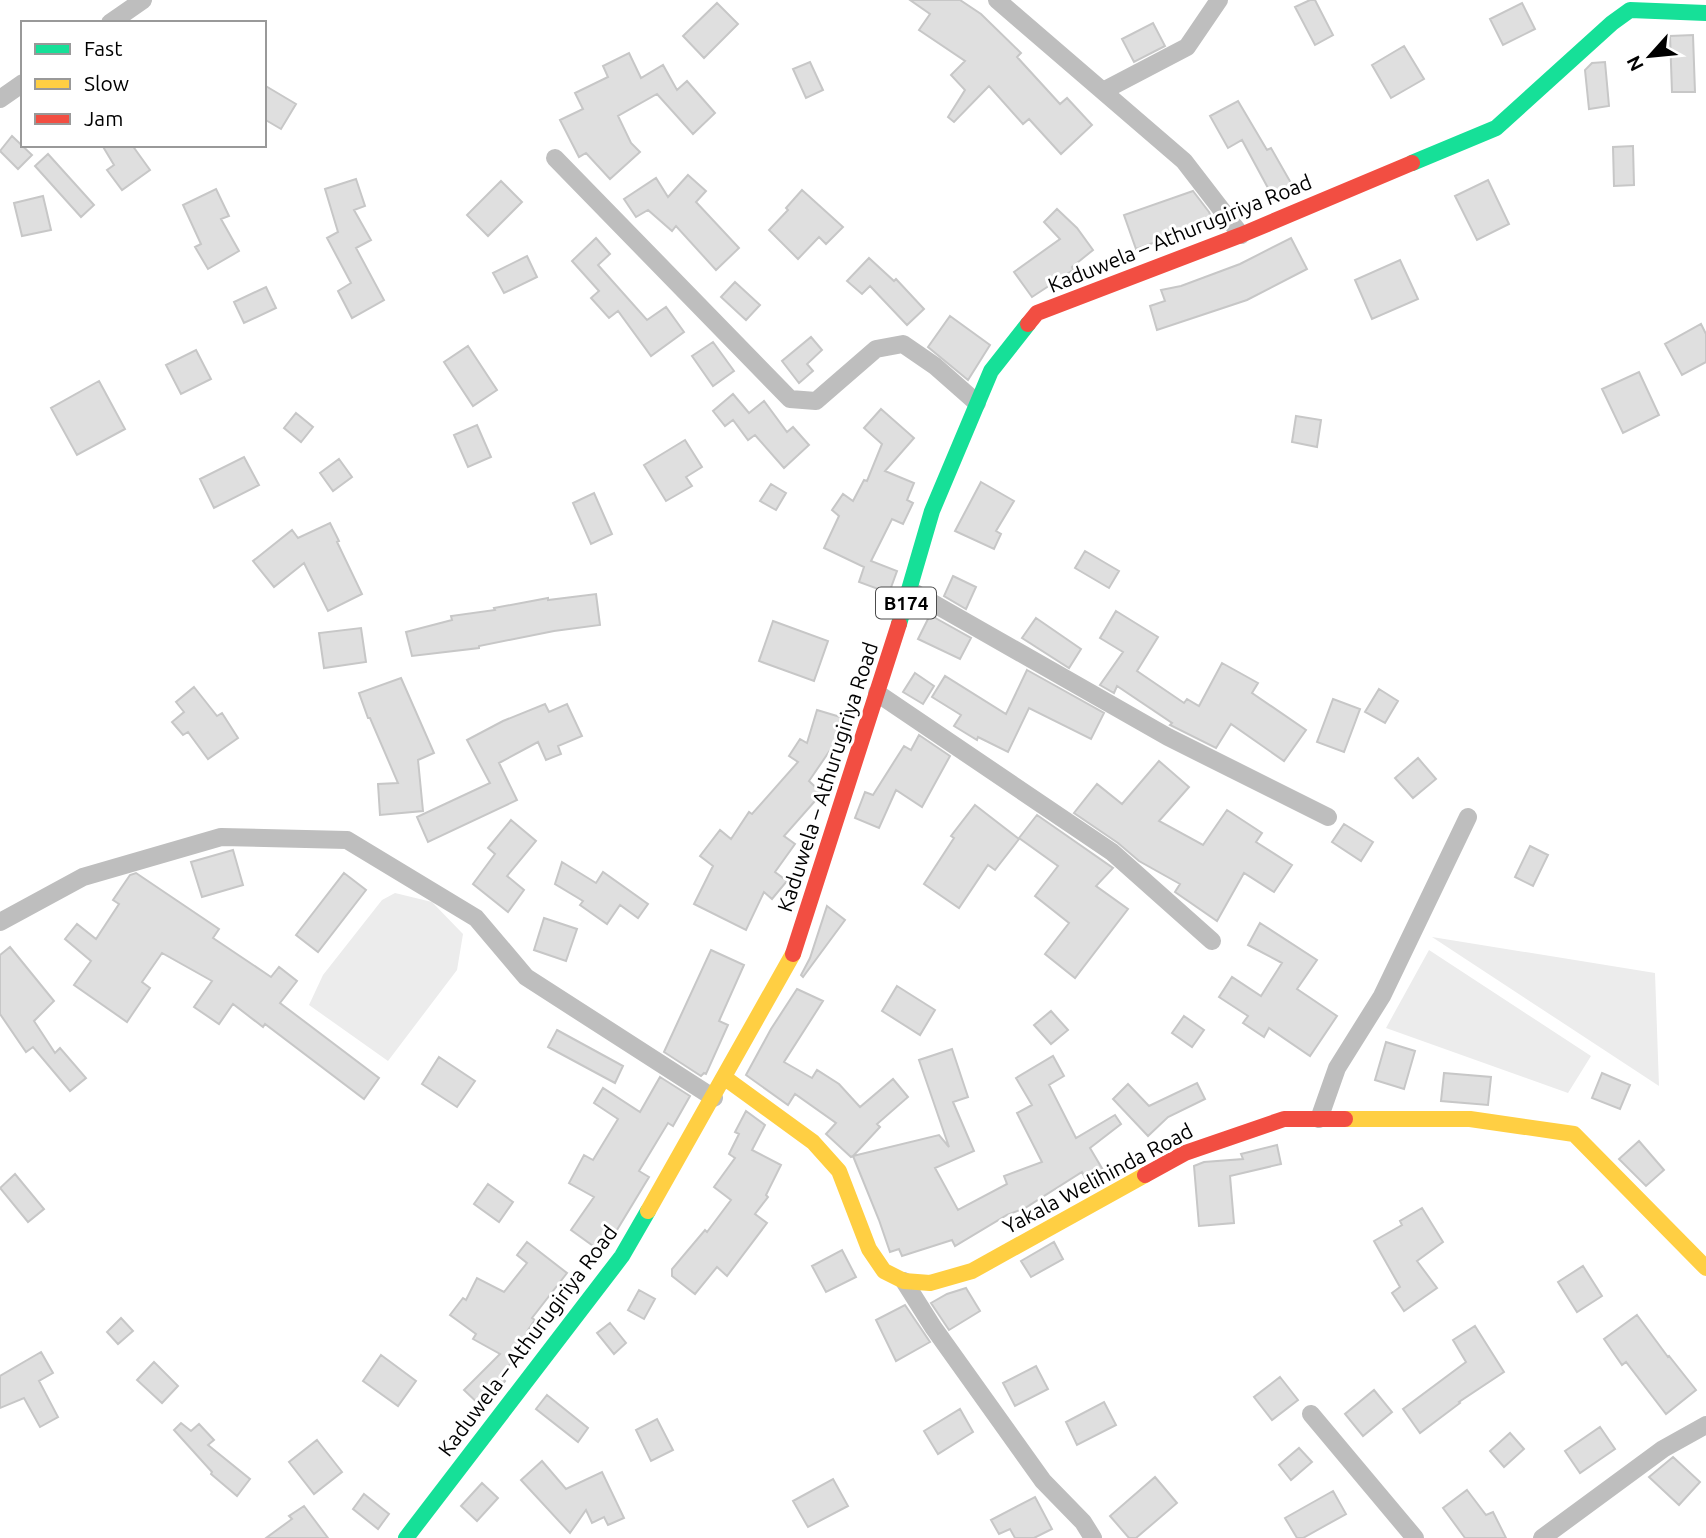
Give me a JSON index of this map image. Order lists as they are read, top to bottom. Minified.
{"streets":{"main road":["Kaduwela – Athurugiriya Road","B174","Yakala Welihinda Road"]},"legend":["Fast","Slow","Jam"],"north":"bottom left"}
